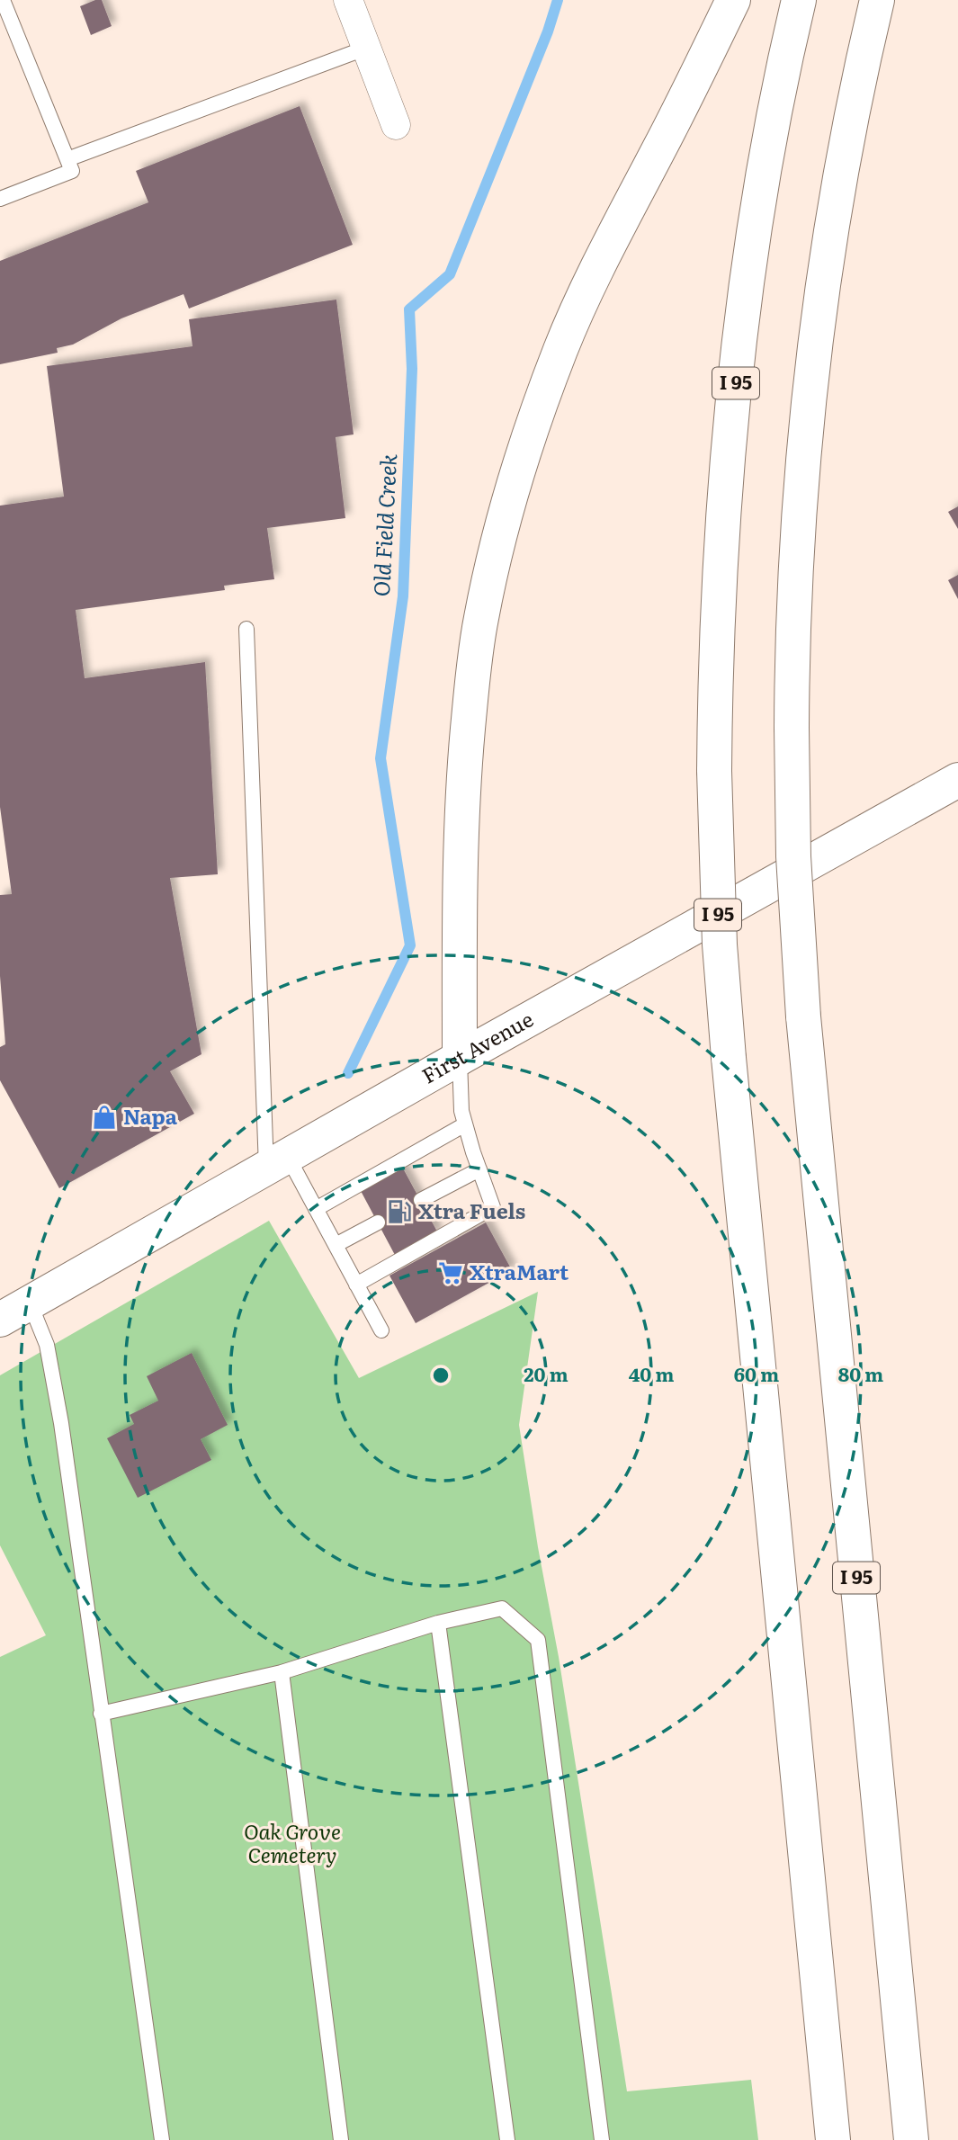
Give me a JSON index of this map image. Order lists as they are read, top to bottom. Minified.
{"streets":{"main road":["I 95","First Avenue"]},"water":["Old Field Creek"],"parks":["Oak Grove Cemetery"],"places":{"shop":["Napa"],"fuel station":["Xtra Fuels"],"supermarket":["XtraMart"]},"rings":["20 m","40 m","60 m","80 m"]}
